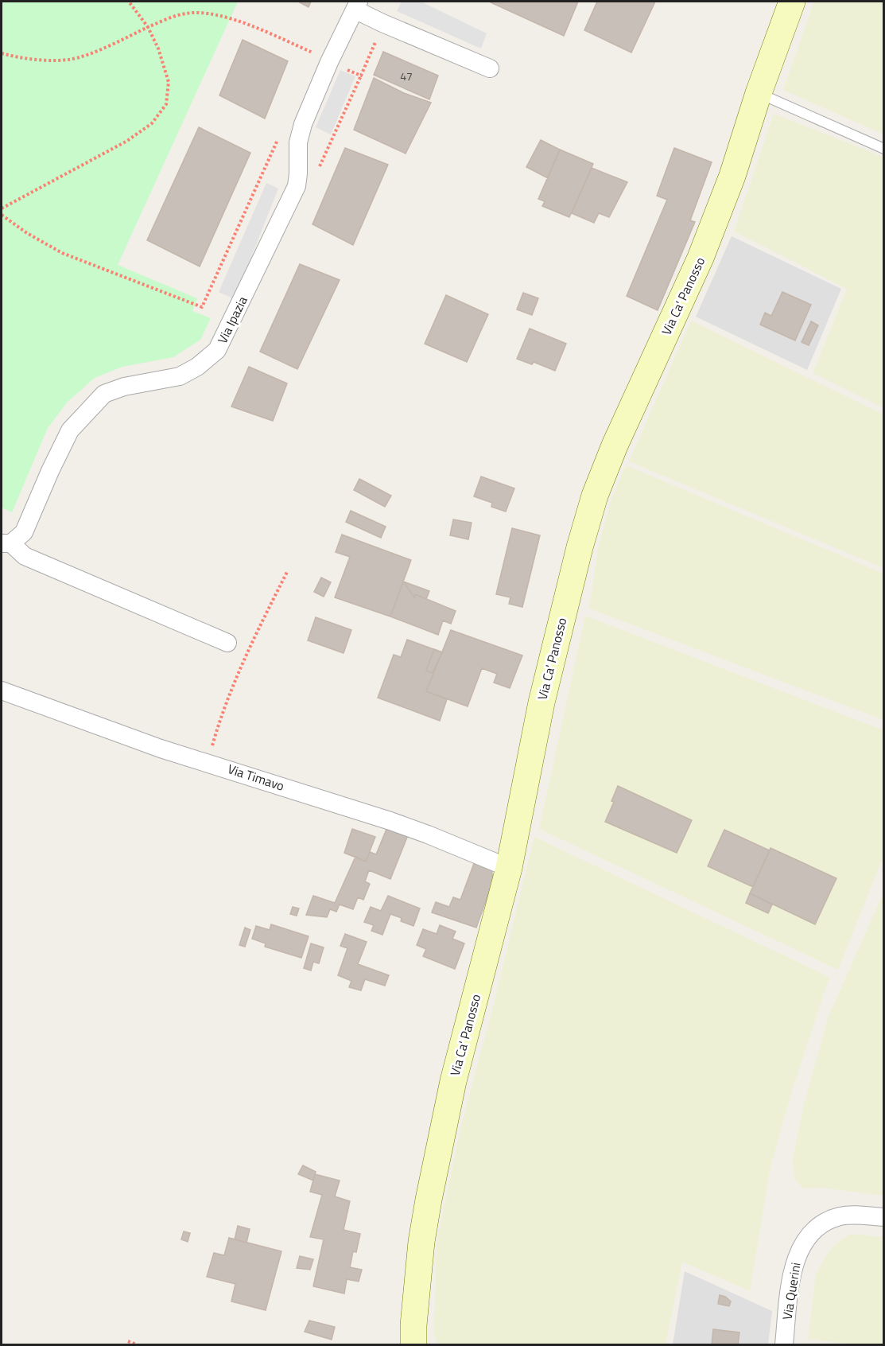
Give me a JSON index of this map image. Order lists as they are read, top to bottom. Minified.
{"streets":{"street":["Via Ca' Panosso","Via Ipazia","Via Timavo","Via Querini"]},"crossings":[["Via Ca' Panosso","Via Timavo"]],"house_numbers":["47"]}
